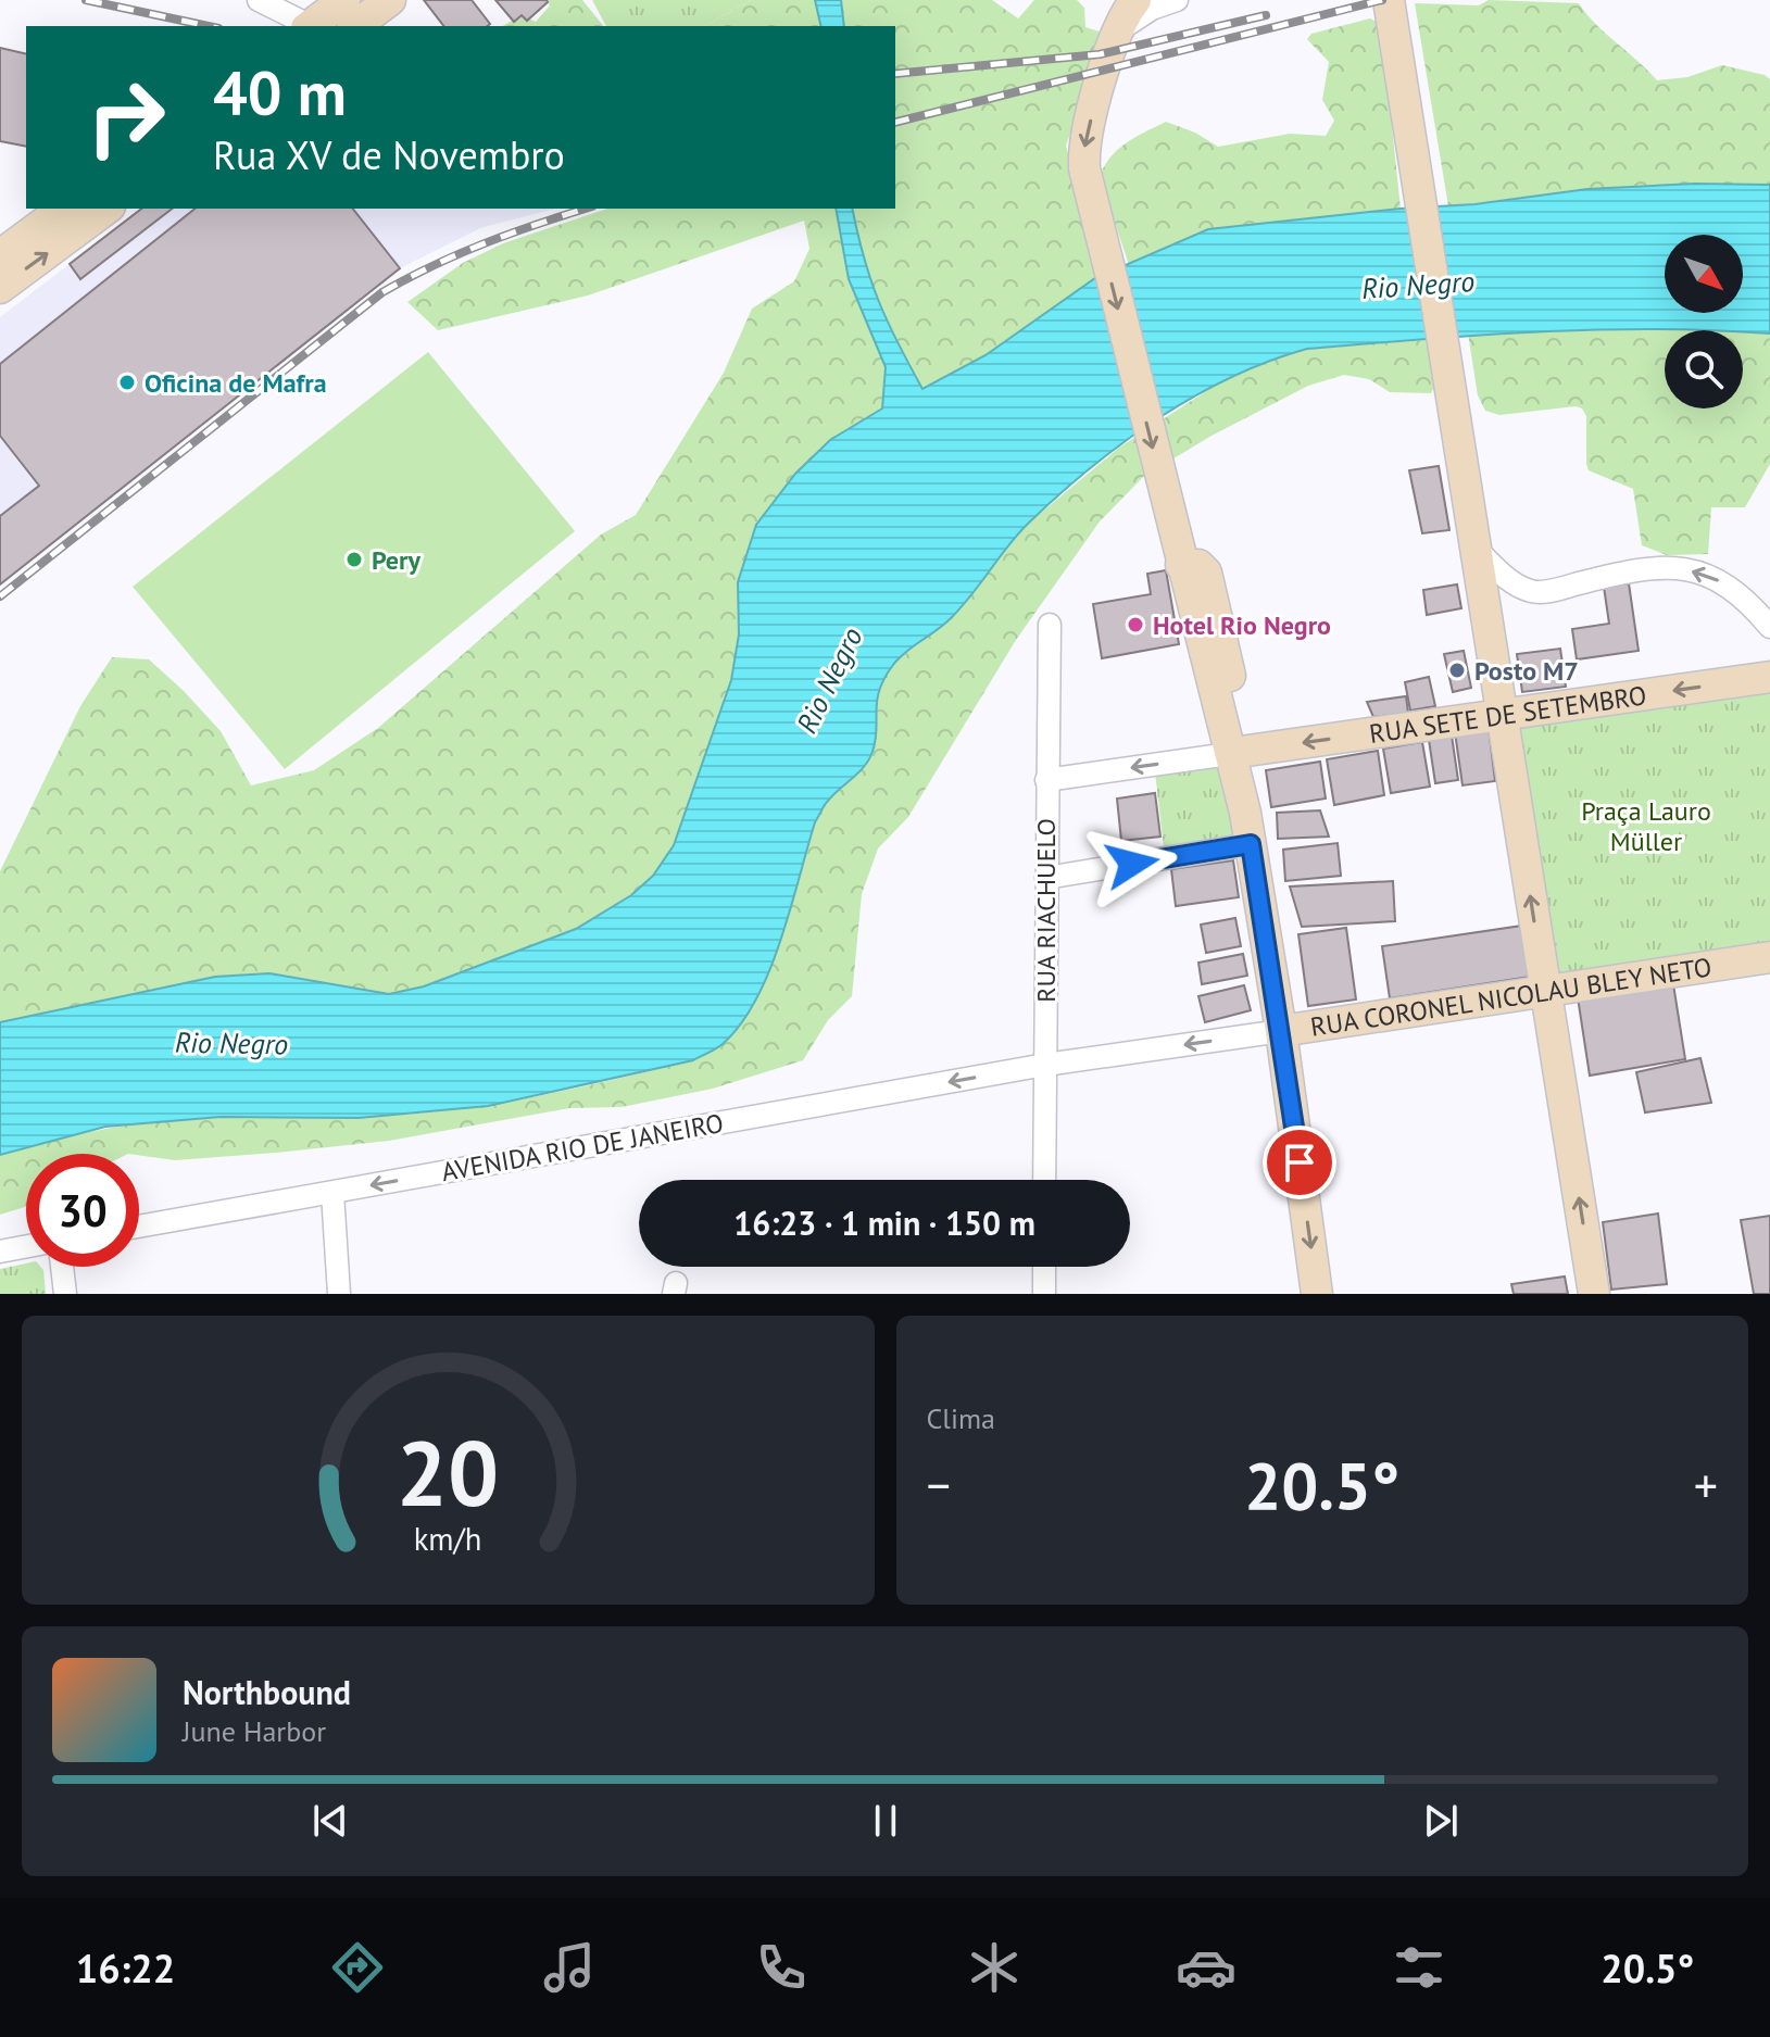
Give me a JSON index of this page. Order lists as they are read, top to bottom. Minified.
{"streets":{"main road":["RUA SETE DE SETEMBRO","RUA CORONEL NICOLAU BLEY NETO"],"street":["RUA RIACHUELO","AVENIDA RIO DE JANEIRO"]},"crossings":[["RUA SETE DE SETEMBRO","RUA RIACHUELO"],["RUA RIACHUELO","RUA CORONEL NICOLAU BLEY NETO"],["RUA RIACHUELO","AVENIDA RIO DE JANEIRO"],["RUA CORONEL NICOLAU BLEY NETO","AVENIDA RIO DE JANEIRO"]],"one_way":["RUA SETE DE SETEMBRO","AVENIDA RIO DE JANEIRO"],"water":["Rio Negro"],"parks":["Praça Lauro Müller"],"places":["Oficina de Mafra","Pery","Hotel Rio Negro","Posto M7"],"north":"bottom right","page":{"turn":["40 m","Rua XV de Novembro"],"limit":"30","trip":"16:23 · 1 min · 150 m","tile":"Clima","heat":["−","20.5°","+"],"song":["Northbound","June Harbor"],"tabs":["16:22","20.5°"],"gauge":["20","km/h"]}}
